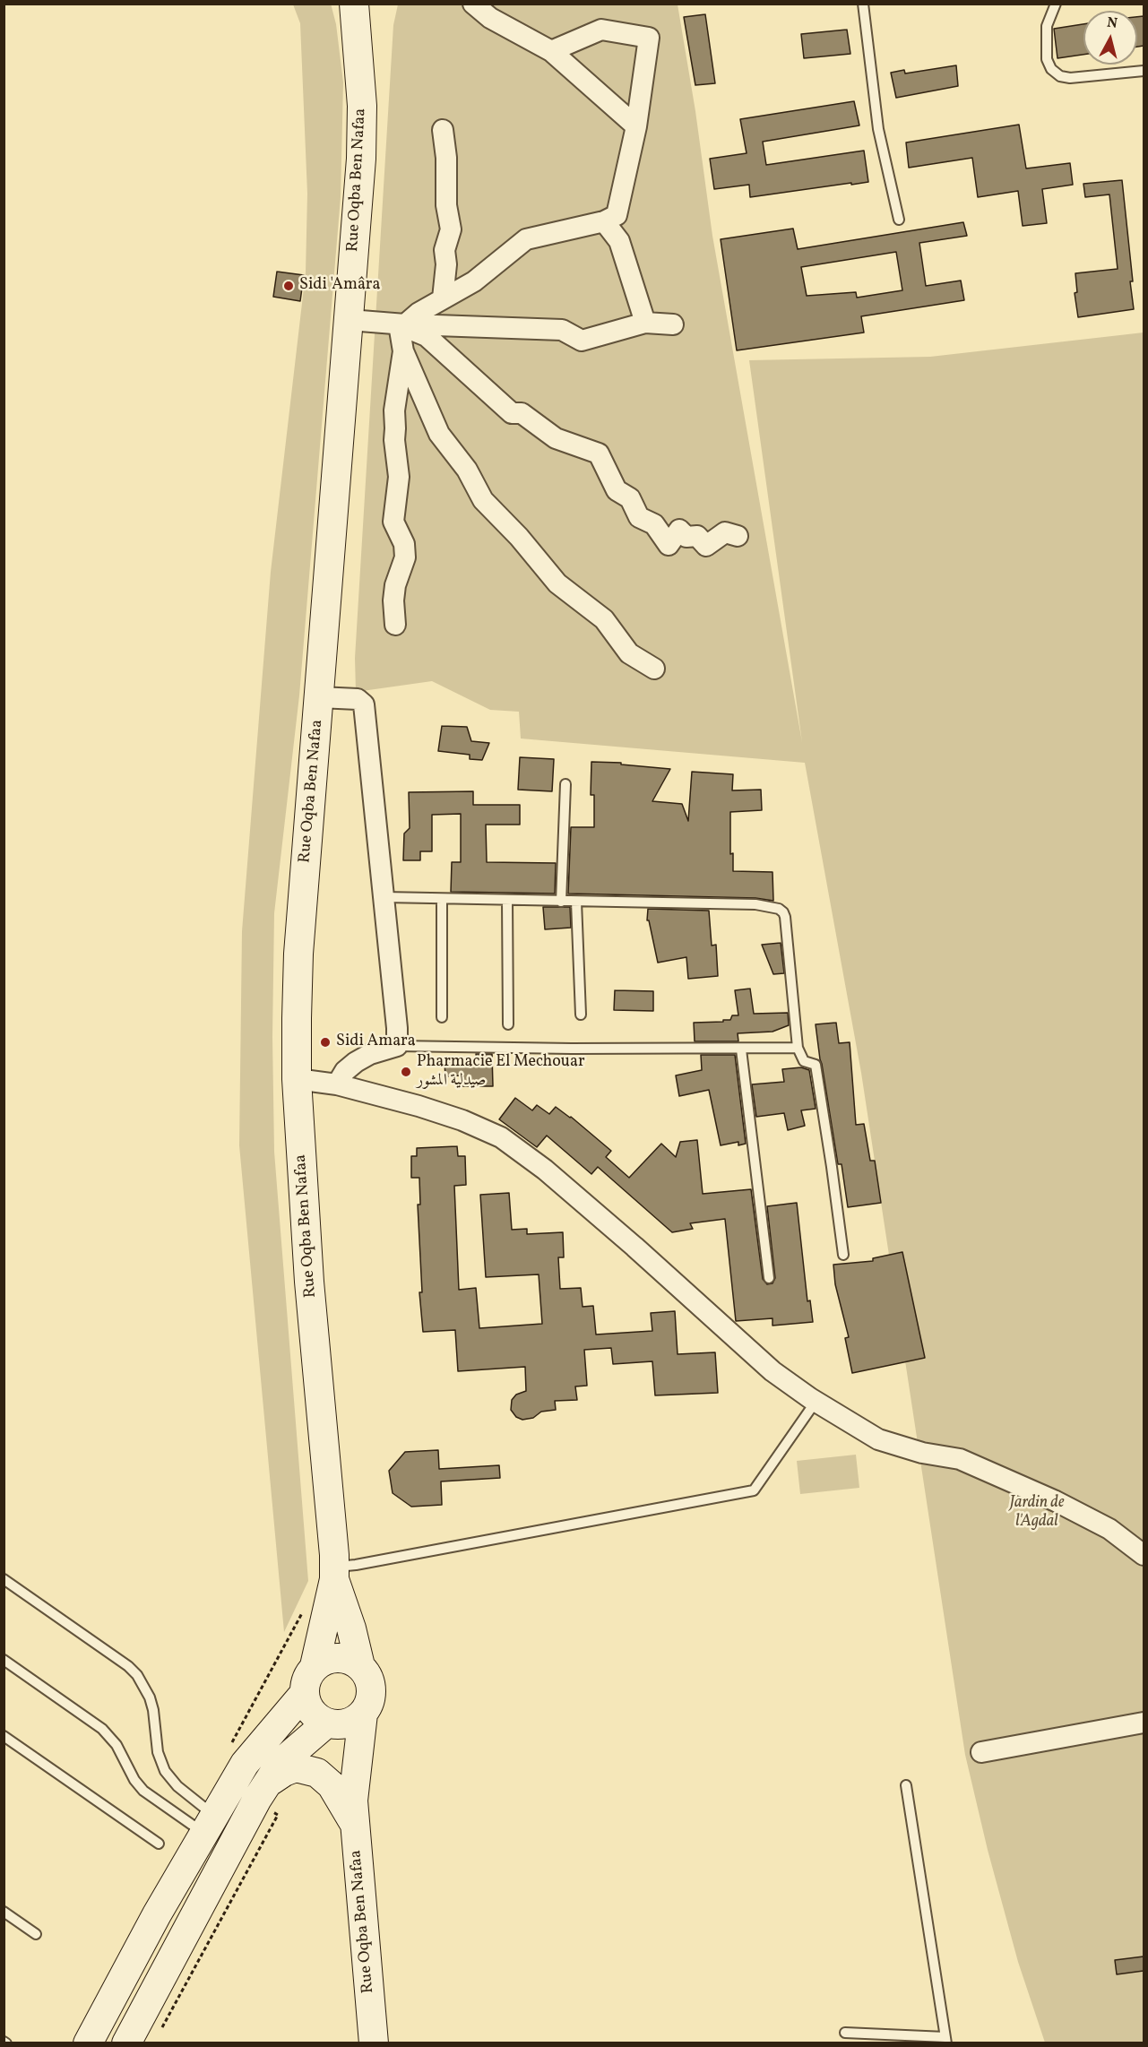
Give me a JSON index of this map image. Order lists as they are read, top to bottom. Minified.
{"streets":{"street":["Rue Oqba Ben Nafaa"]},"parks":["Jardin de l'Agdal"],"places":["Sidi 'Amâra","Sidi Amara","Pharmacie El Mechouar صيدلية المشور"],"north":"top"}
